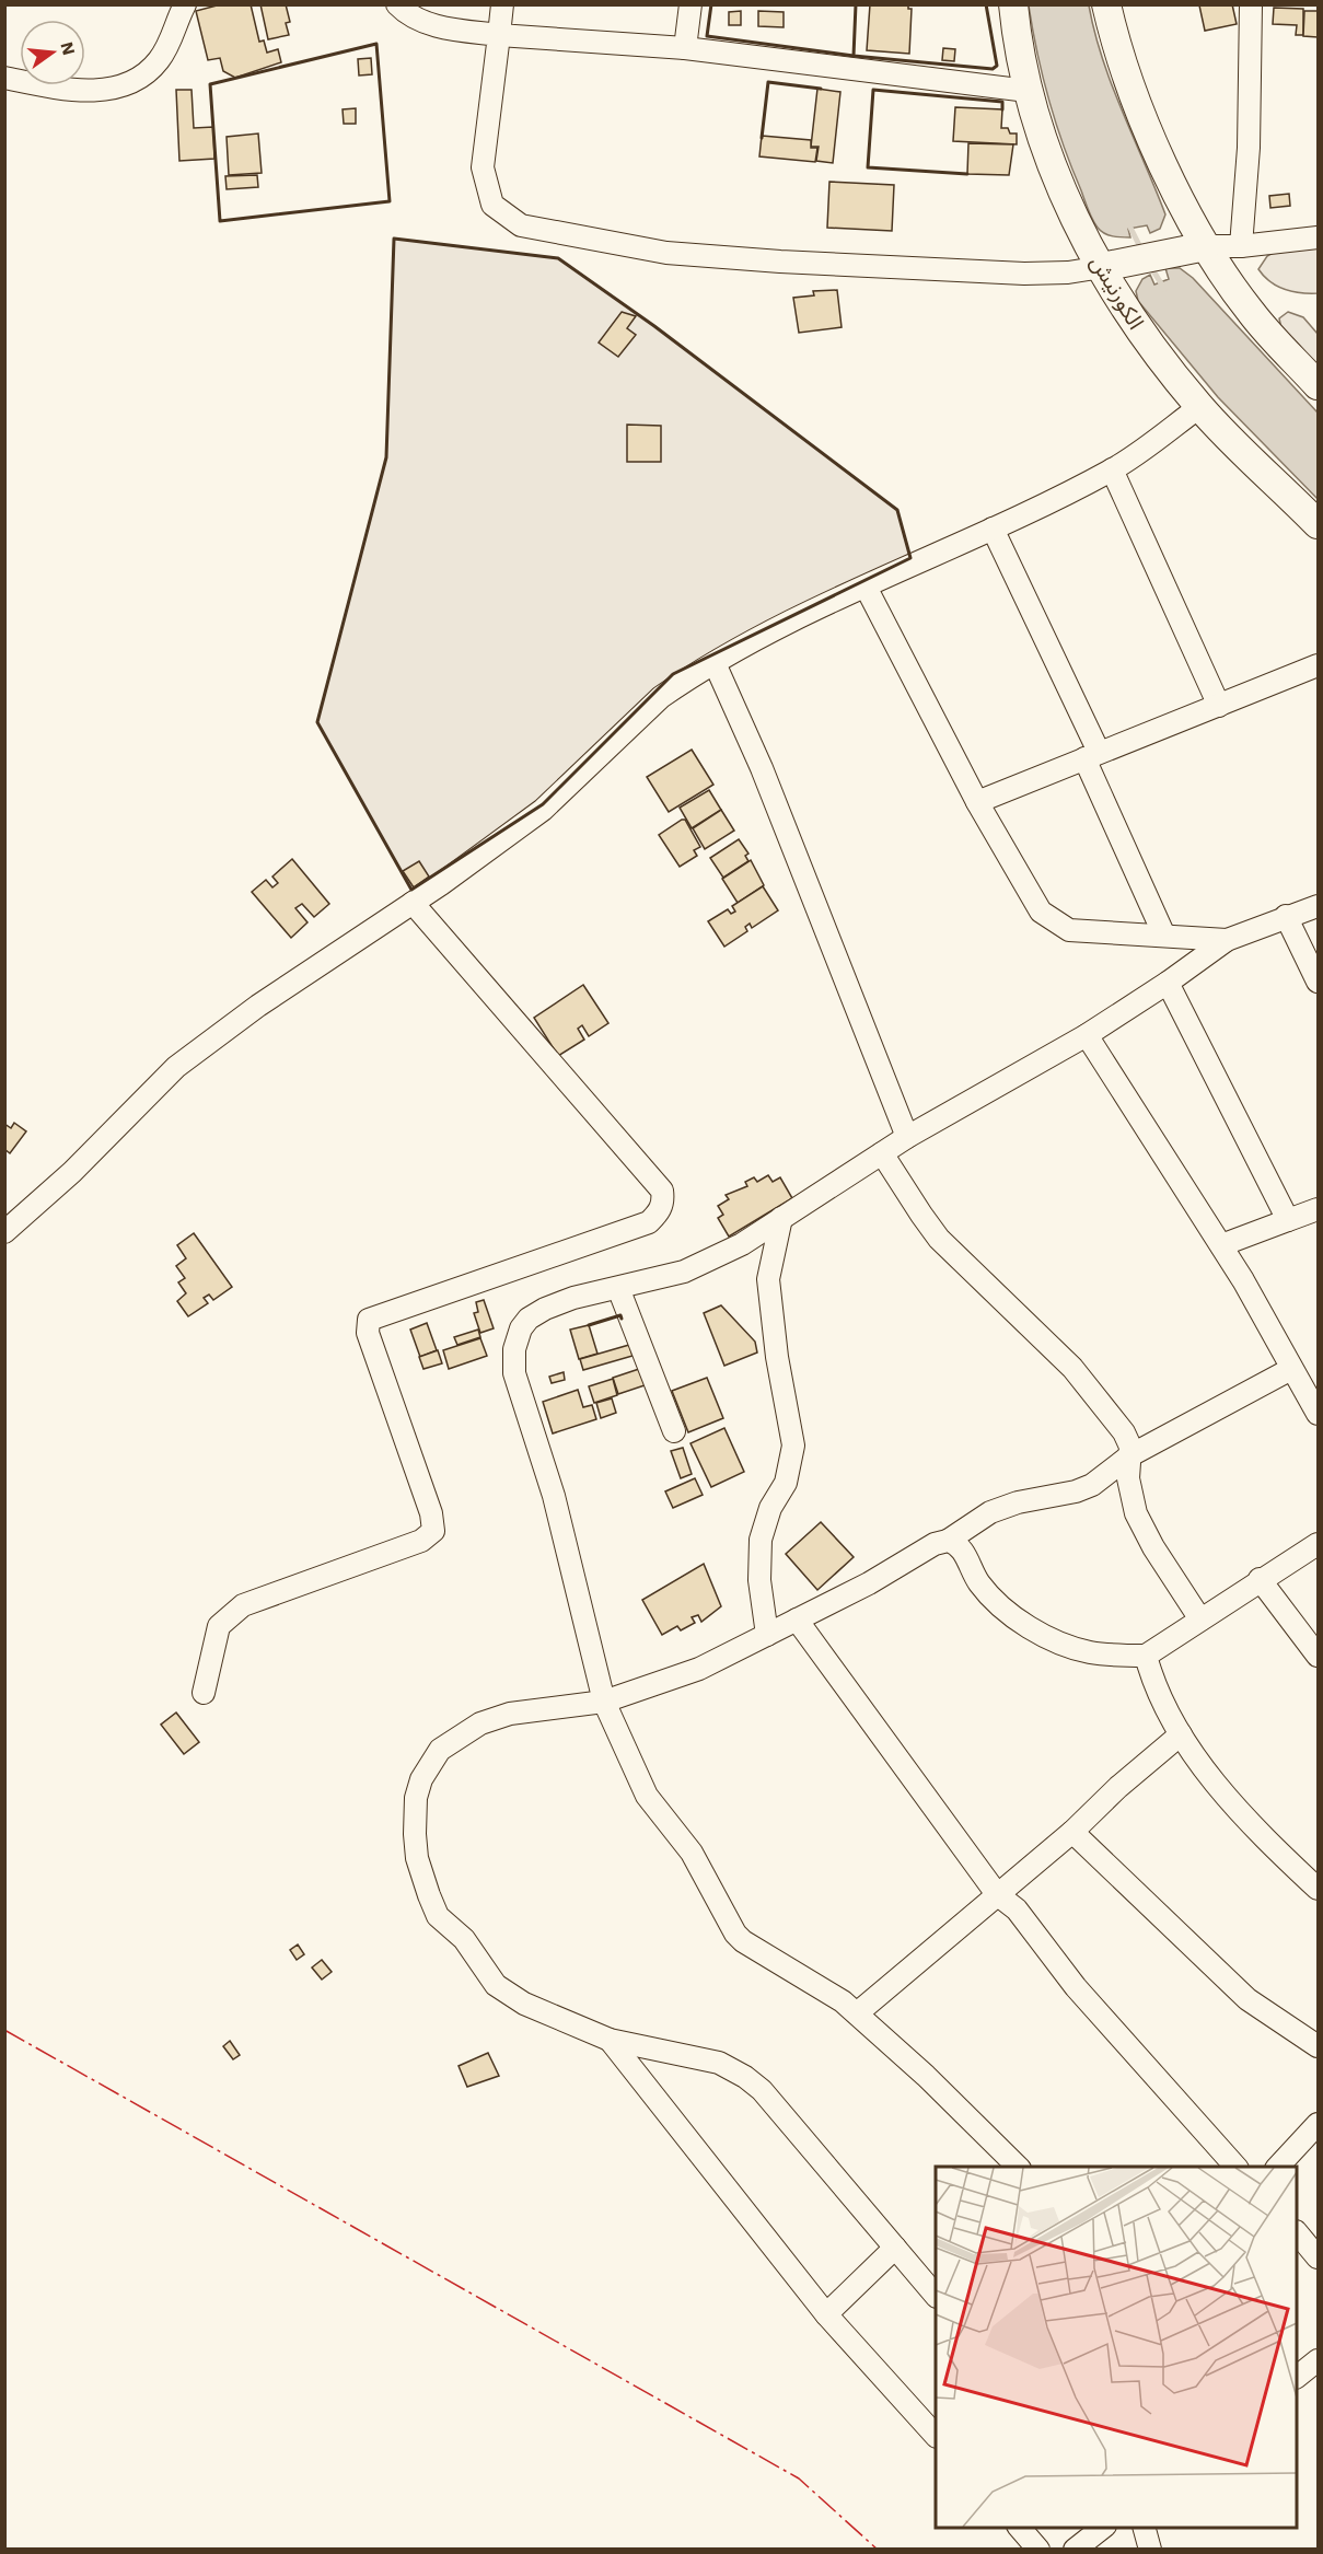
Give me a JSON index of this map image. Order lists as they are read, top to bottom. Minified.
{"streets":{"main road":["الكورنيش"]},"north":"right"}
